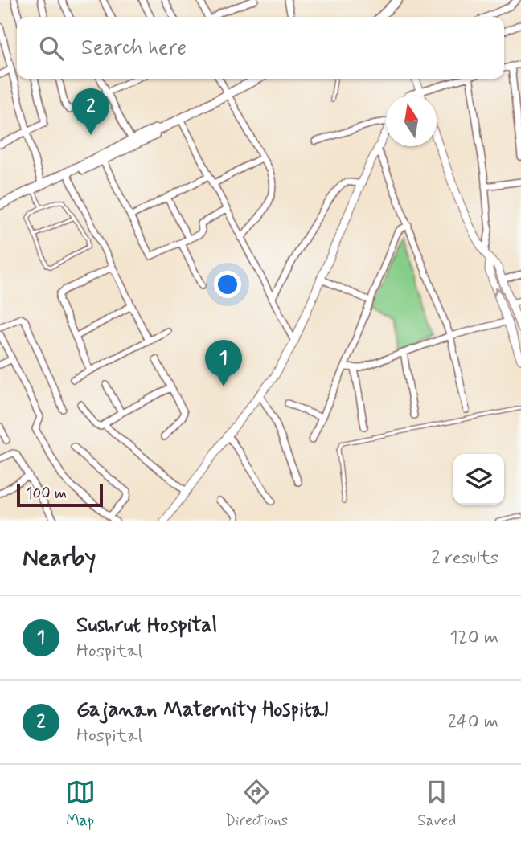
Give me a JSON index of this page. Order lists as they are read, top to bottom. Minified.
{"scale_bar":"100 m","north":"top","page":{"search":"Search here","pins":["2","1"],"scale":"100 m","heading":["Nearby","2 results"],"list":[{"mark":"1","name":"Sushrut Hospital","note":"Hospital","value":"120 m"},{"mark":"2","name":"Gajanan Maternity Hospital","note":"Hospital","value":"240 m"}],"nav":["Map","Directions","Saved"]}}
